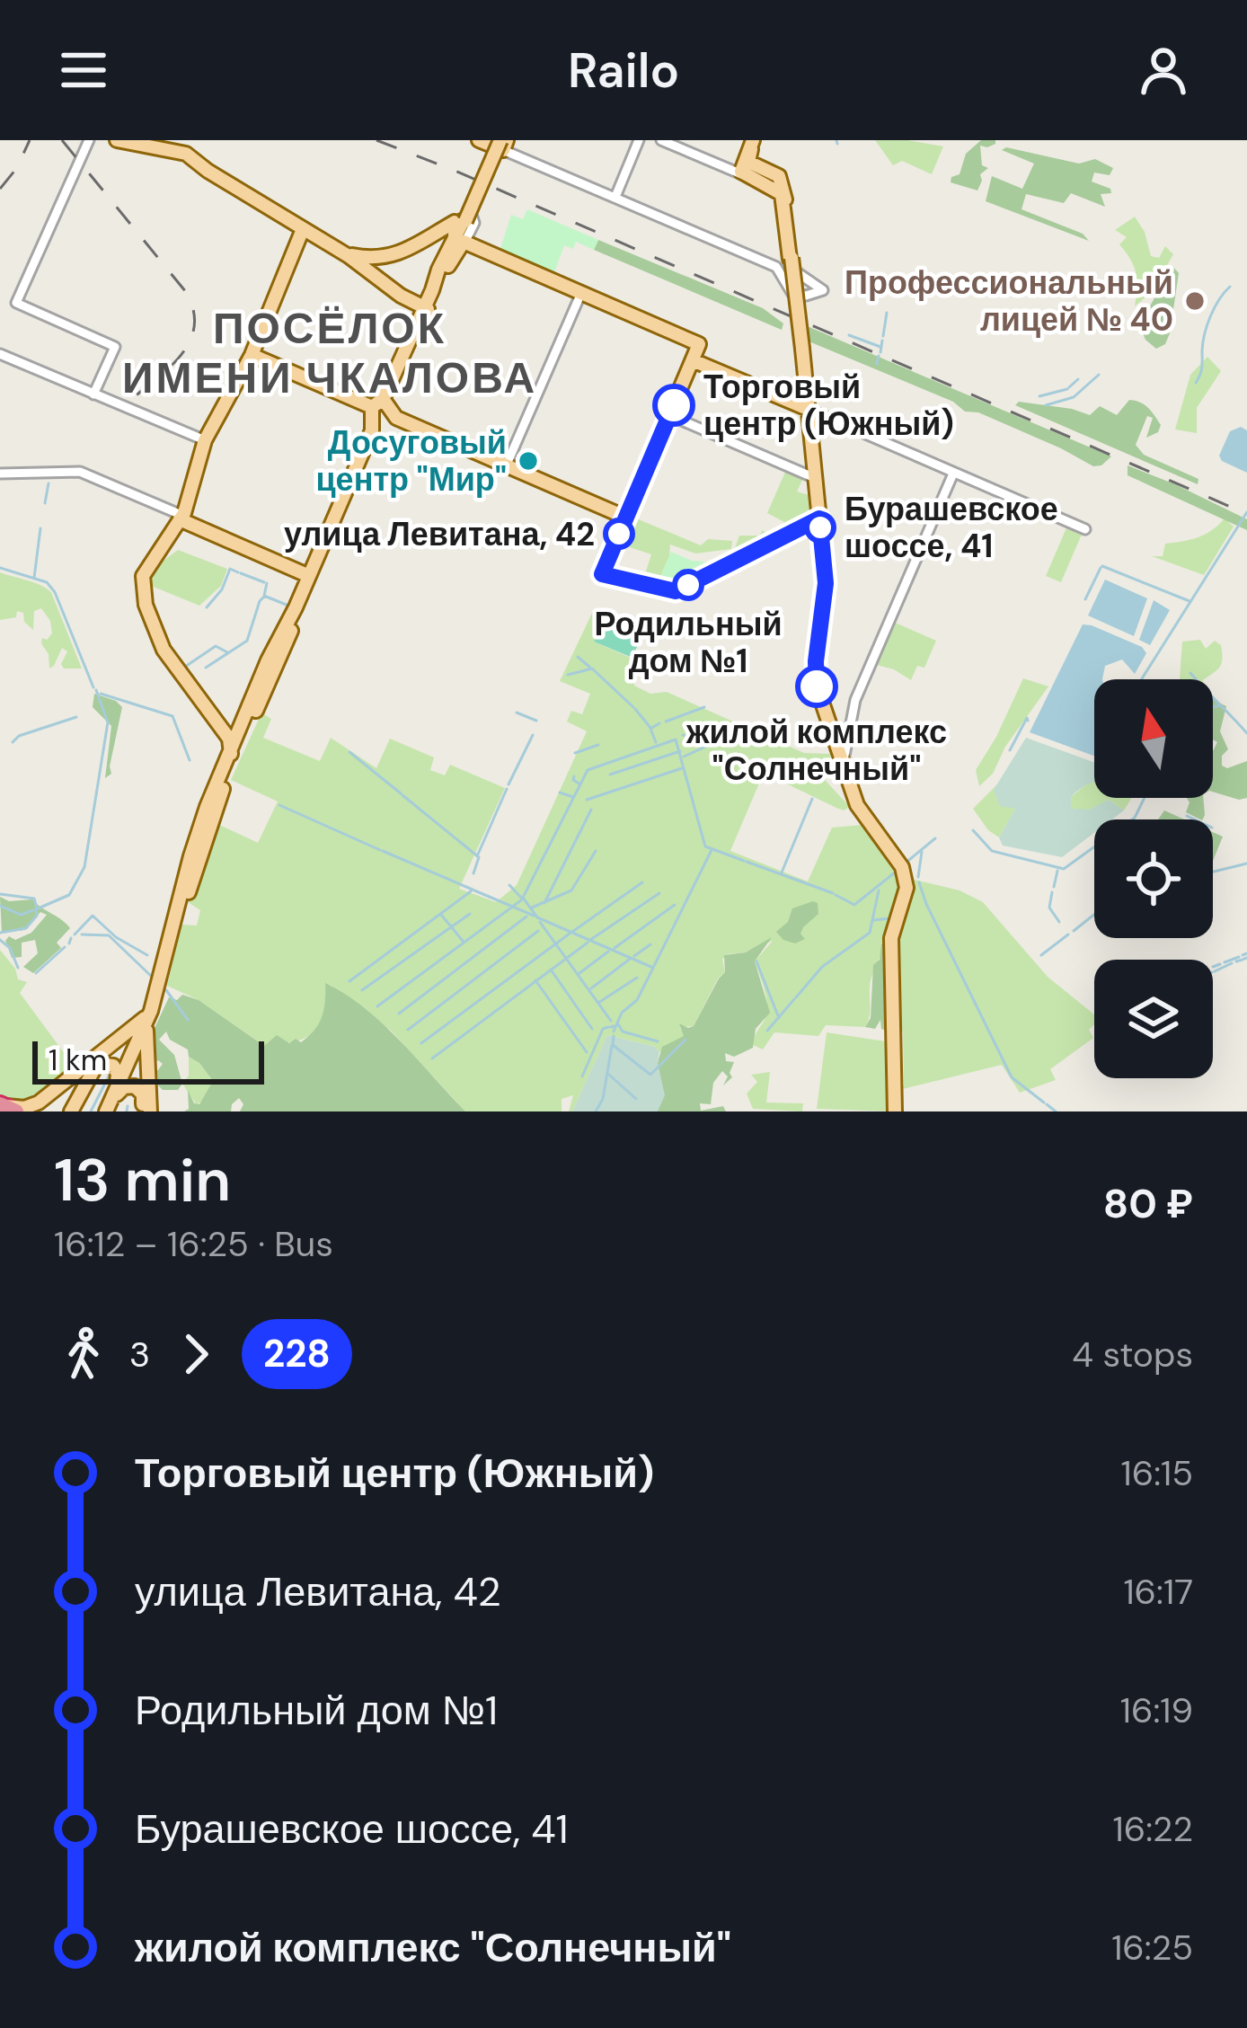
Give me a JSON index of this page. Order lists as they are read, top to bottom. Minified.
{"districts":["ПОСЁЛОК ИМЕНИ ЧКАЛОВА"],"places":["Профессиональный лицей № 40","Торговый центр (Южный)","Досуговый центр \"Мир\"","Бурашевское шоссе, 41","улица Левитана, 42","Родильный дом №1","жилой комплекс \"Солнечный\""],"lines":["bus line 228"],"scale_bar":"1 km","north":"top","page":{"header":"Railo","scale":"1 km","heading":["13 min","16:12 – 16:25 · Bus","80 ₽"],"legs":["3","228","4 stops"],"list":[{"name":"Торговый центр (Южный)","value":"16:15"},{"name":"улица Левитана, 42","value":"16:17"},{"name":"Родильный дом №1","value":"16:19"},{"name":"Бурашевское шоссе, 41","value":"16:22"},{"name":"жилой комплекс \"Солнечный\"","value":"16:25"}]}}
